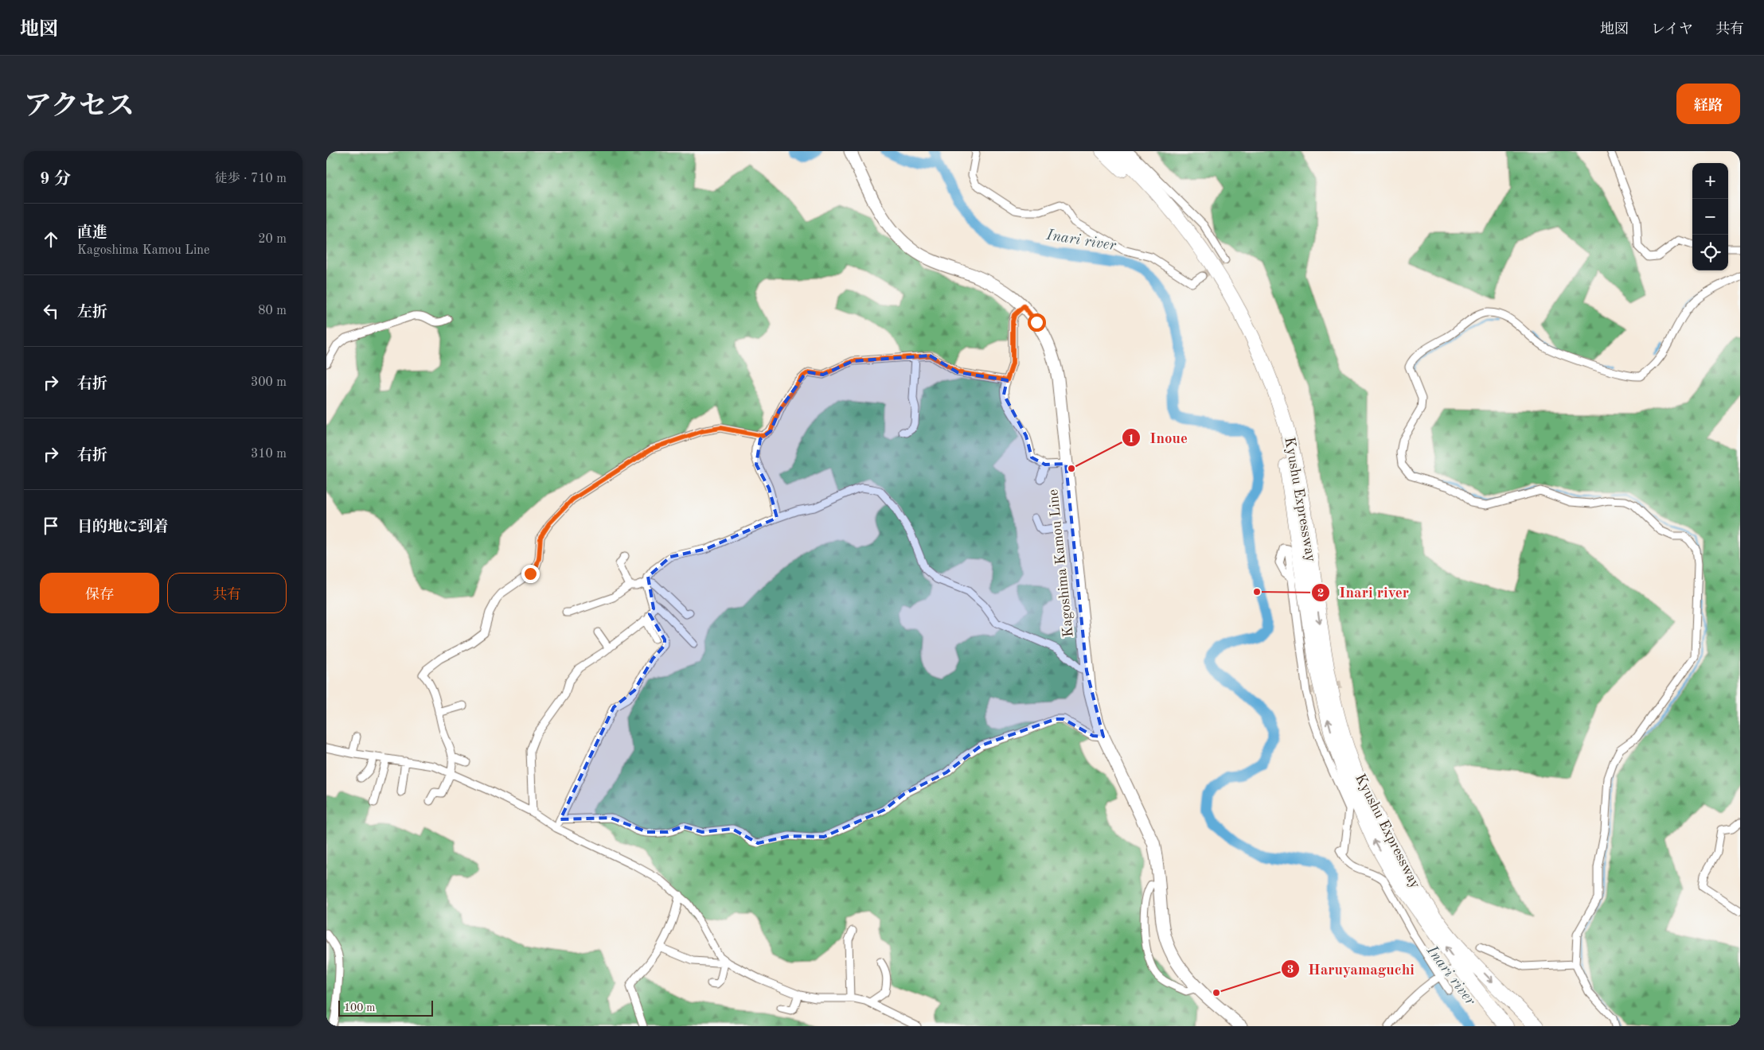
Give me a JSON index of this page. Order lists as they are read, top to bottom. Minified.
{"streets":{"highway":["Kyushu Expressway"],"main road":["Kagoshima Kamou Line"]},"water":["Inari river"],"places":["Inoue","Inari river","Haruyamaguchi"],"scale_bar":"100 m","page":{"header":"地図","nav":["地図","レイヤ","共有"],"title":"アクセス","buttons":["経路",["保存","共有"]],"heading":["9 分","徒歩 · 710 m"],"map_buttons":["+","−"],"list":[["直進","Kagoshima Kamou Line","20 m"],["左折","80 m"],["右折","300 m"],["右折","310 m"],"目的地に到着"],"scale":"100 m"}}
